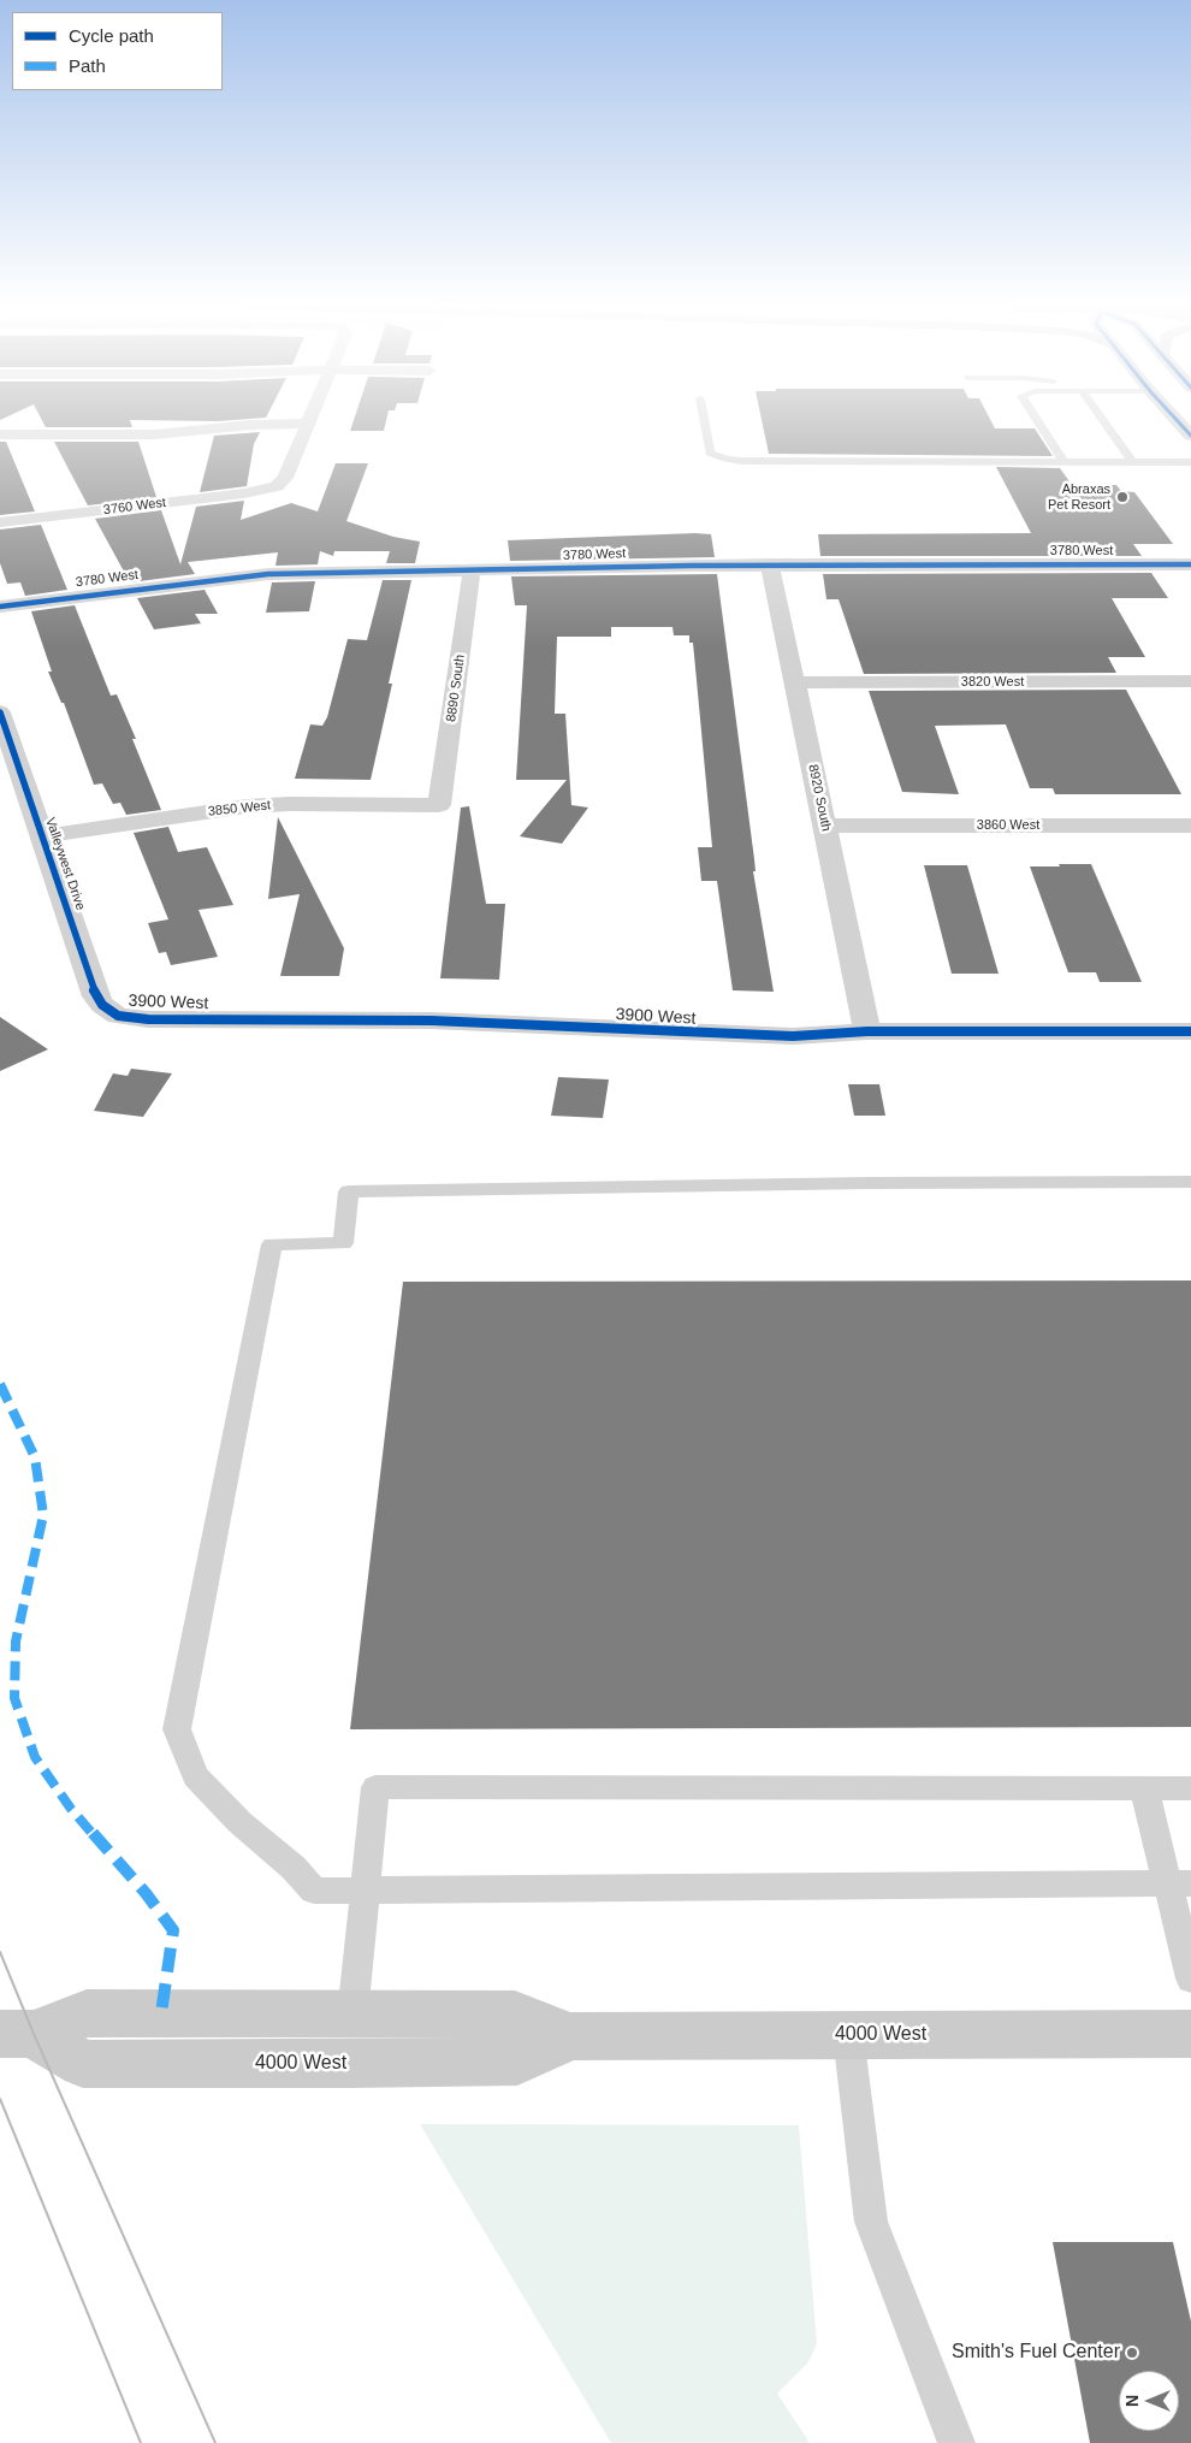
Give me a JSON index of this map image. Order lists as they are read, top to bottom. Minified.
{"streets":{"main road":["4000 West"],"street":["3760 West","3780 West","3820 West","8890 South","8920 South","3850 West","3860 West","Valleywest Drive","3900 West"]},"crossings":[["3780 West","8890 South"],["3780 West","8920 South"],["3820 West","8920 South"],["8890 South","3850 West"],["8920 South","3860 West"],["8920 South","3900 West"],["3850 West","Valleywest Drive"],["Valleywest Drive","3900 West"]],"places":["Abraxas Pet Resort","Smith's Fuel Center"],"legend":["Cycle path","Path"],"north":"left"}
